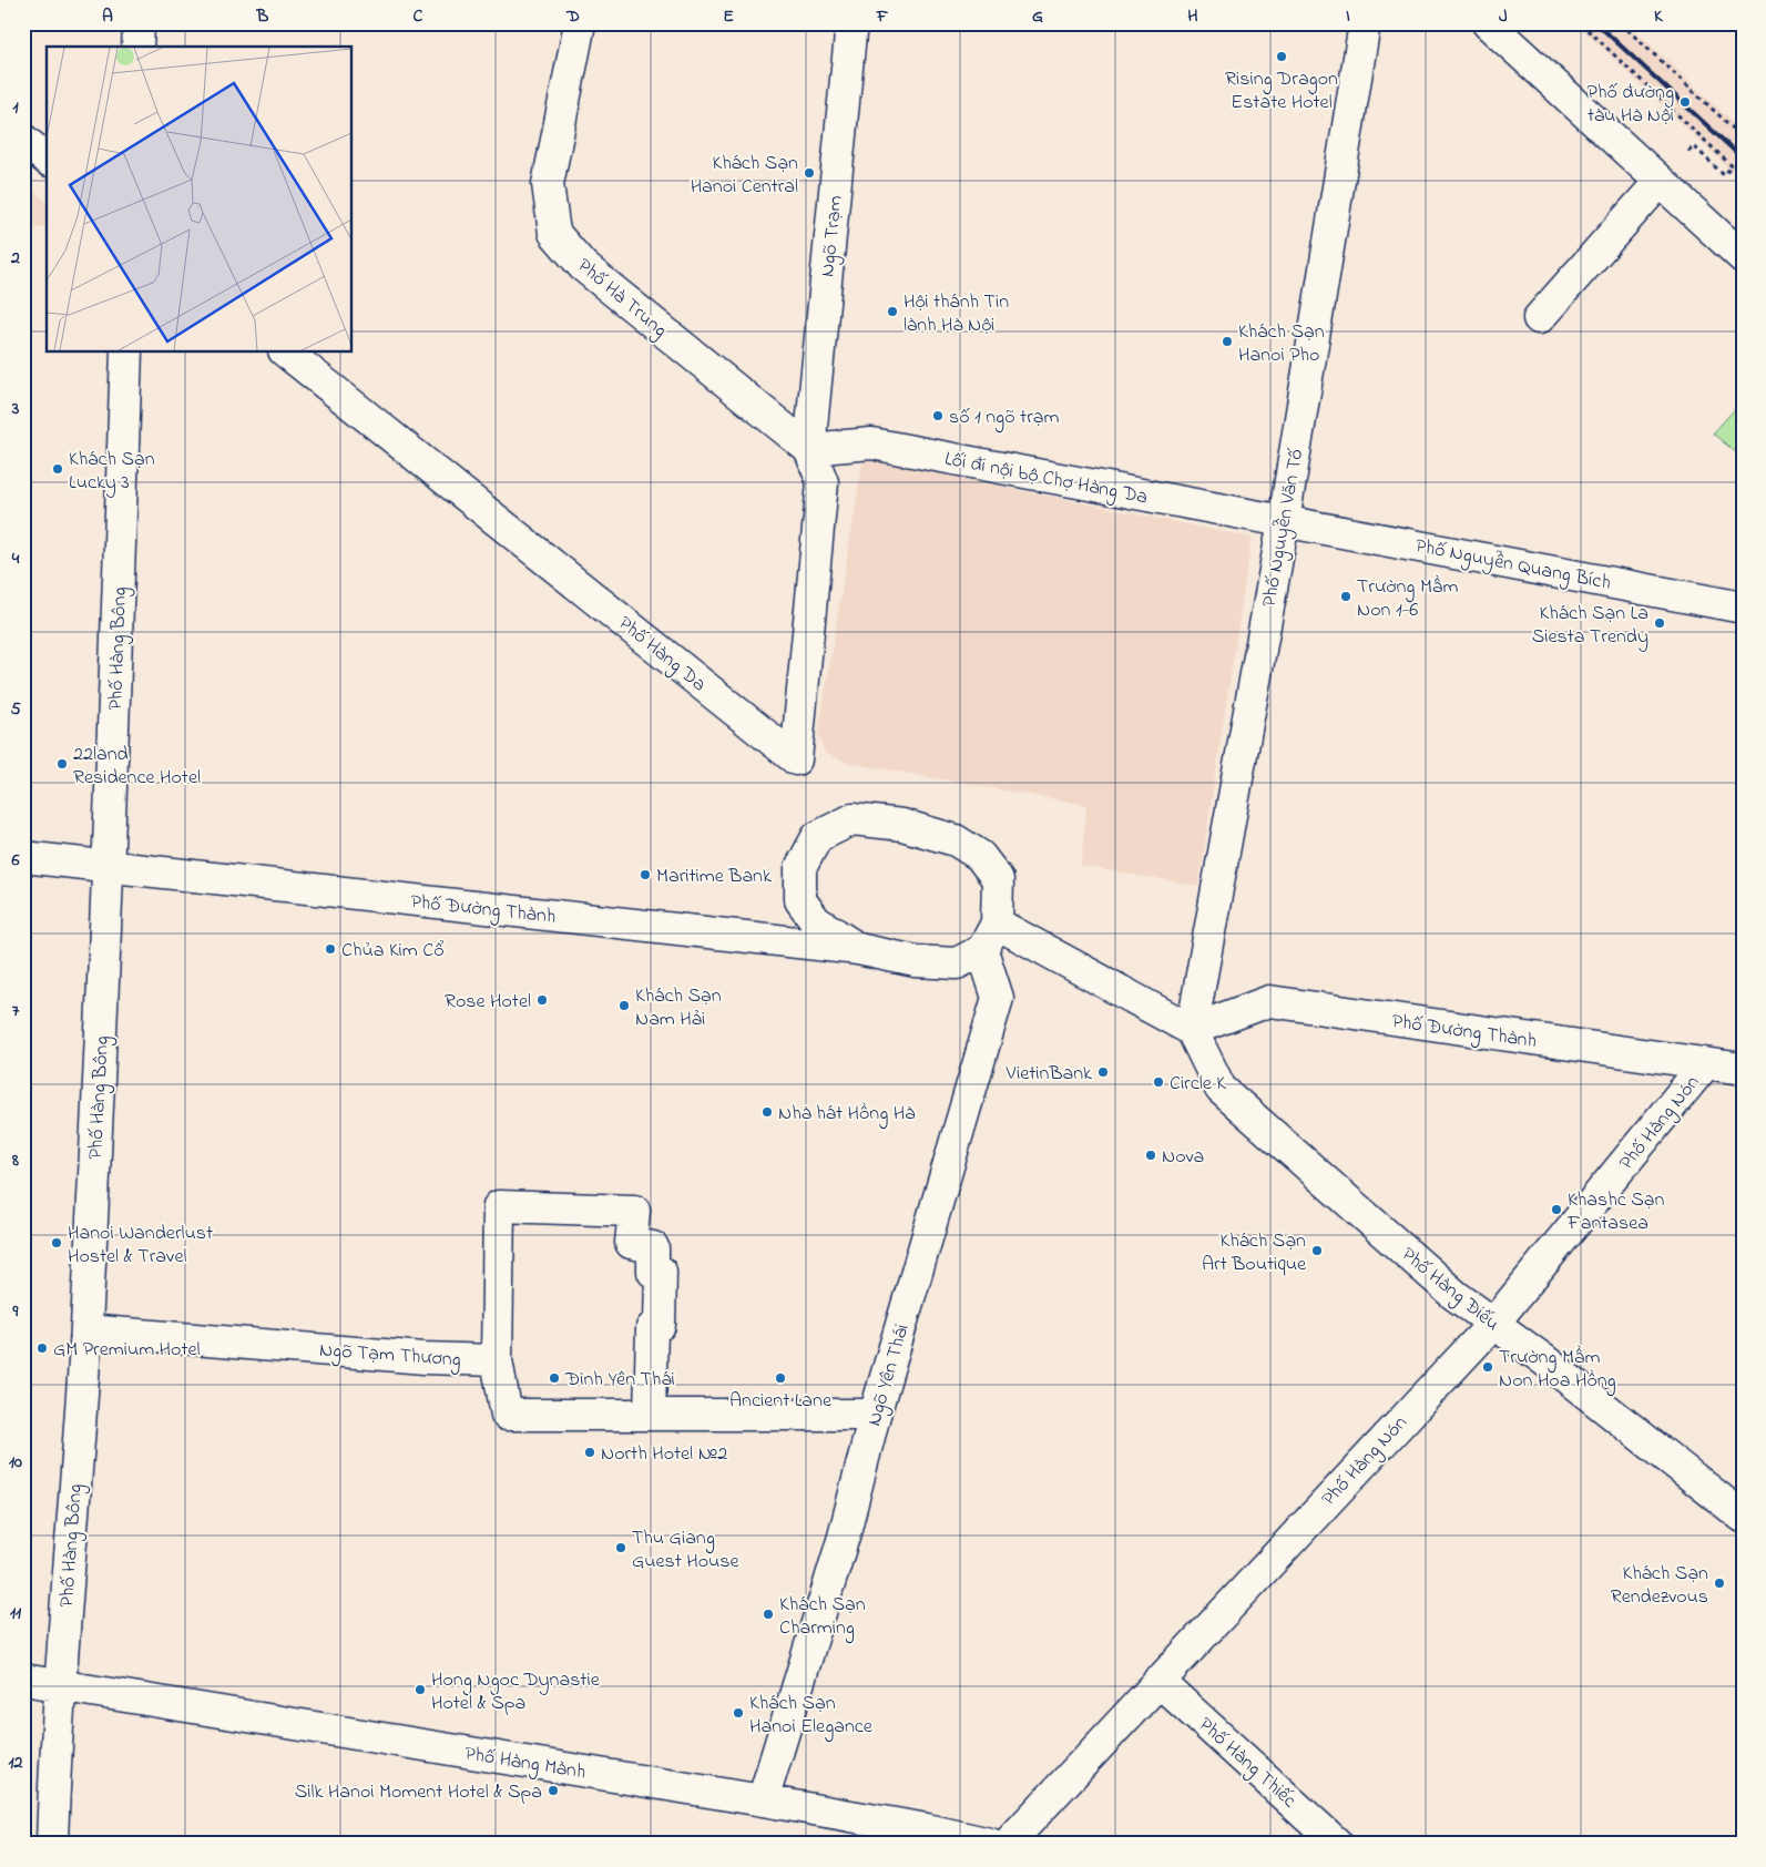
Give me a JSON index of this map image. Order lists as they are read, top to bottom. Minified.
{"streets":{"street":["Ngõ Trạm","Phố Hà Trung","Lối đi nội bộ Chợ Hàng Da","Phố Nguyễn Văn Tố","Phố Nguyễn Quang Bích","Phố Hàng Bông","Phố Hàng Da","Phố Đường Thành","Phố Hàng Nón","Phố Hàng Điếu","Ngõ Tạm Thương","Ngõ Yên Thái","Phố Hàng Mành","Phố Hàng Thiếc"]},"crossings":[["Ngõ Trạm","Phố Hà Trung"],["Ngõ Trạm","Lối đi nội bộ Chợ Hàng Da"],["Ngõ Trạm","Phố Hàng Da"],["Phố Hà Trung","Lối đi nội bộ Chợ Hàng Da"],["Phố Hà Trung","Phố Hàng Da"],["Lối đi nội bộ Chợ Hàng Da","Phố Nguyễn Văn Tố"],["Lối đi nội bộ Chợ Hàng Da","Phố Nguyễn Quang Bích"],["Lối đi nội bộ Chợ Hàng Da","Phố Hàng Da"],["Phố Nguyễn Văn Tố","Phố Nguyễn Quang Bích"],["Phố Nguyễn Văn Tố","Phố Đường Thành"],["Phố Nguyễn Văn Tố","Phố Hàng Điếu"],["Phố Hàng Bông","Phố Đường Thành"],["Phố Hàng Bông","Ngõ Tạm Thương"],["Phố Hàng Bông","Phố Hàng Mành"],["Phố Đường Thành","Phố Hàng Nón"],["Phố Đường Thành","Phố Hàng Điếu"],["Phố Đường Thành","Ngõ Yên Thái"],["Phố Hàng Nón","Phố Hàng Điếu"],["Phố Hàng Nón","Phố Hàng Thiếc"],["Ngõ Yên Thái","Phố Hàng Mành"]],"places":["Rising Dragon Estate Hotel","Phố đường tàu Hà Nội","Khách Sạn Hanoi Central","Hội thánh Tin lành Hà Nội","Khách Sạn Hanoi Pho","số 1 ngõ trạm","Khách Sạn Lucky 3","Trường Mầm Non 1-6","Khách Sạn La Siesta Trendy","22land Residence Hotel","Maritime Bank","Chủa Kim Cổ","Rose Hotel","Khách Sạn Nam Hải","VietinBank","Circle K","Nhà hát Hồng Hà","Nova","Khashc Sạn Fantasea","Hanoi Wanderlust Hostel & Travel","Khách Sạn Art Boutique","GM Premium Hotel","Trường Mầm Non Hoa Hồng","Đình Yên Thái","Ancient Lane","North Hotel №2","Thu Giang Guest House","Khách Sạn Rendezvous","Khách Sạn Charming","Hong Ngoc Dynastie Hotel & Spa","Khách Sạn Hanoi Elegance","Silk Hanoi Moment Hotel & Spa"],"grid":{"columns":["A","B","C","D","E","F","G","H","I","J","K"],"rows":["1","2","3","4","5","6","7","8","9","10","11","12"]}}
